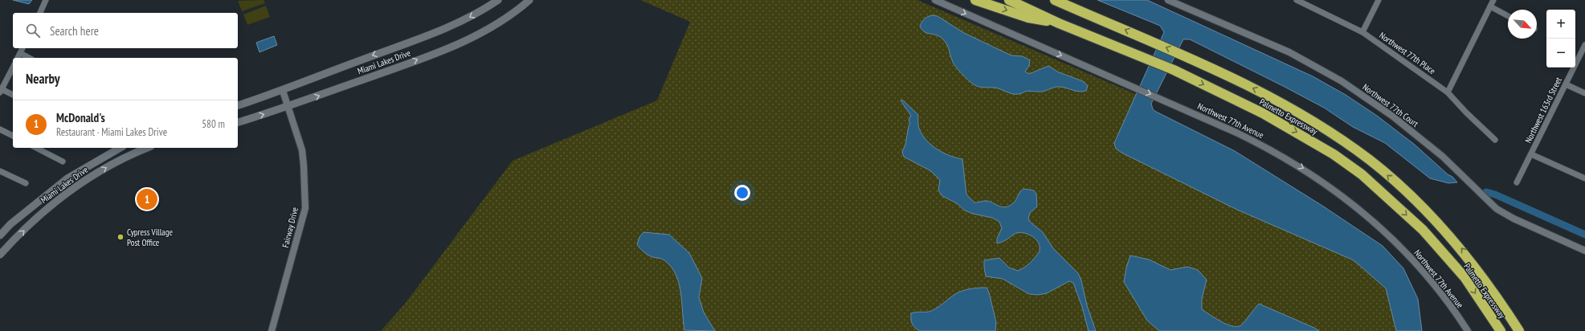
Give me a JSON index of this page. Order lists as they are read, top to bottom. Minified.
{"streets":{"highway":["Palmetto Expressway"],"main road":["Miami Lakes Drive"],"street":["Northwest 77th Place","Northwest 77th Court","Northwest 163rd Street","Northwest 77th Avenue","Fairway Drive"]},"crossings":[["Miami Lakes Drive","Fairway Drive"]],"one_way":["Northwest 77th Avenue"],"places":["Cypress Village Post Office"],"north":"bottom right","page":{"map_buttons":["+","−"],"search":"Search here","heading":"Nearby","list":[{"mark":"1","name":"McDonald's","note":"Restaurant · Miami Lakes Drive","value":"580 m"}],"pins":"1"}}
